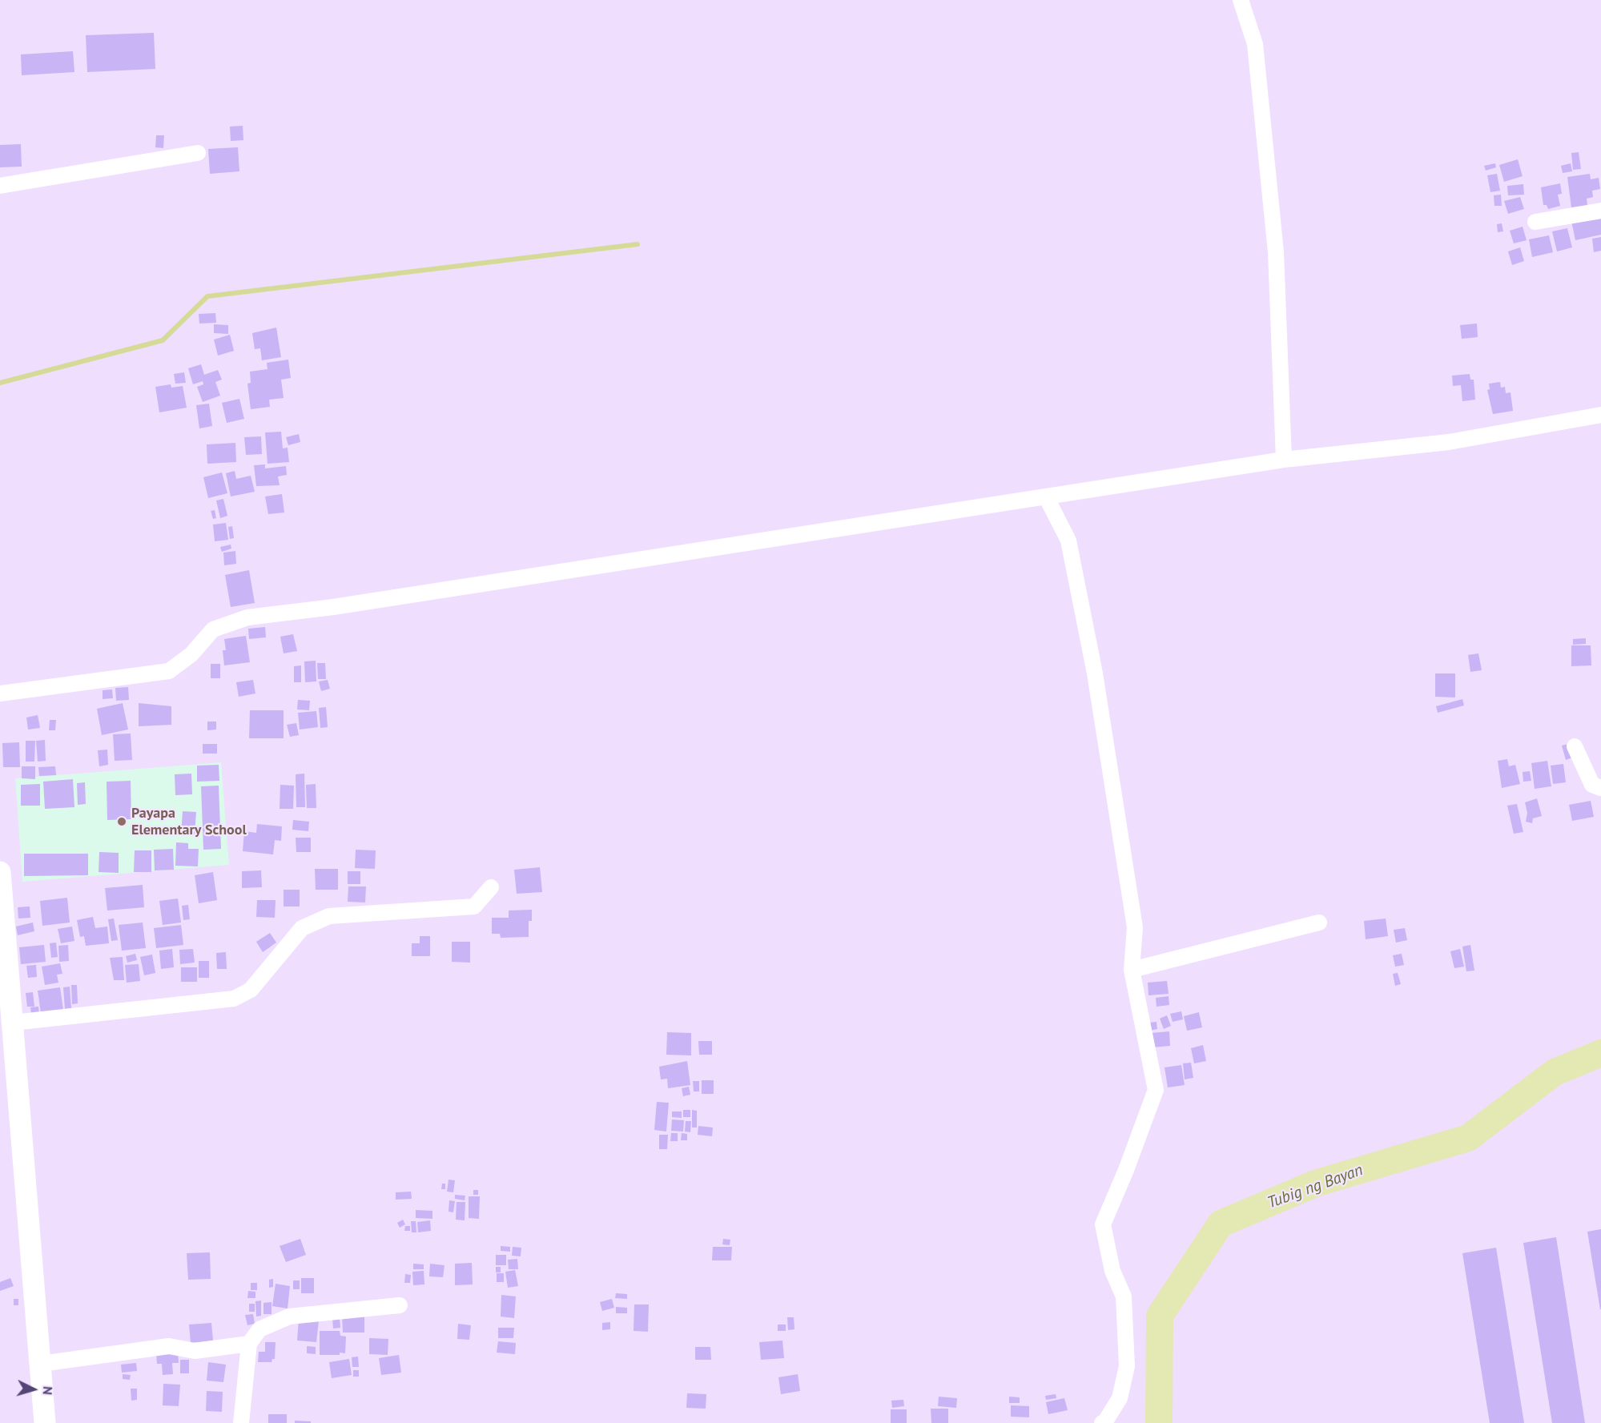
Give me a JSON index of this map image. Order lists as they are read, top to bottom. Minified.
{"water":["Tubig ng Bayan"],"places":["Payapa Elementary School"],"north":"right"}
